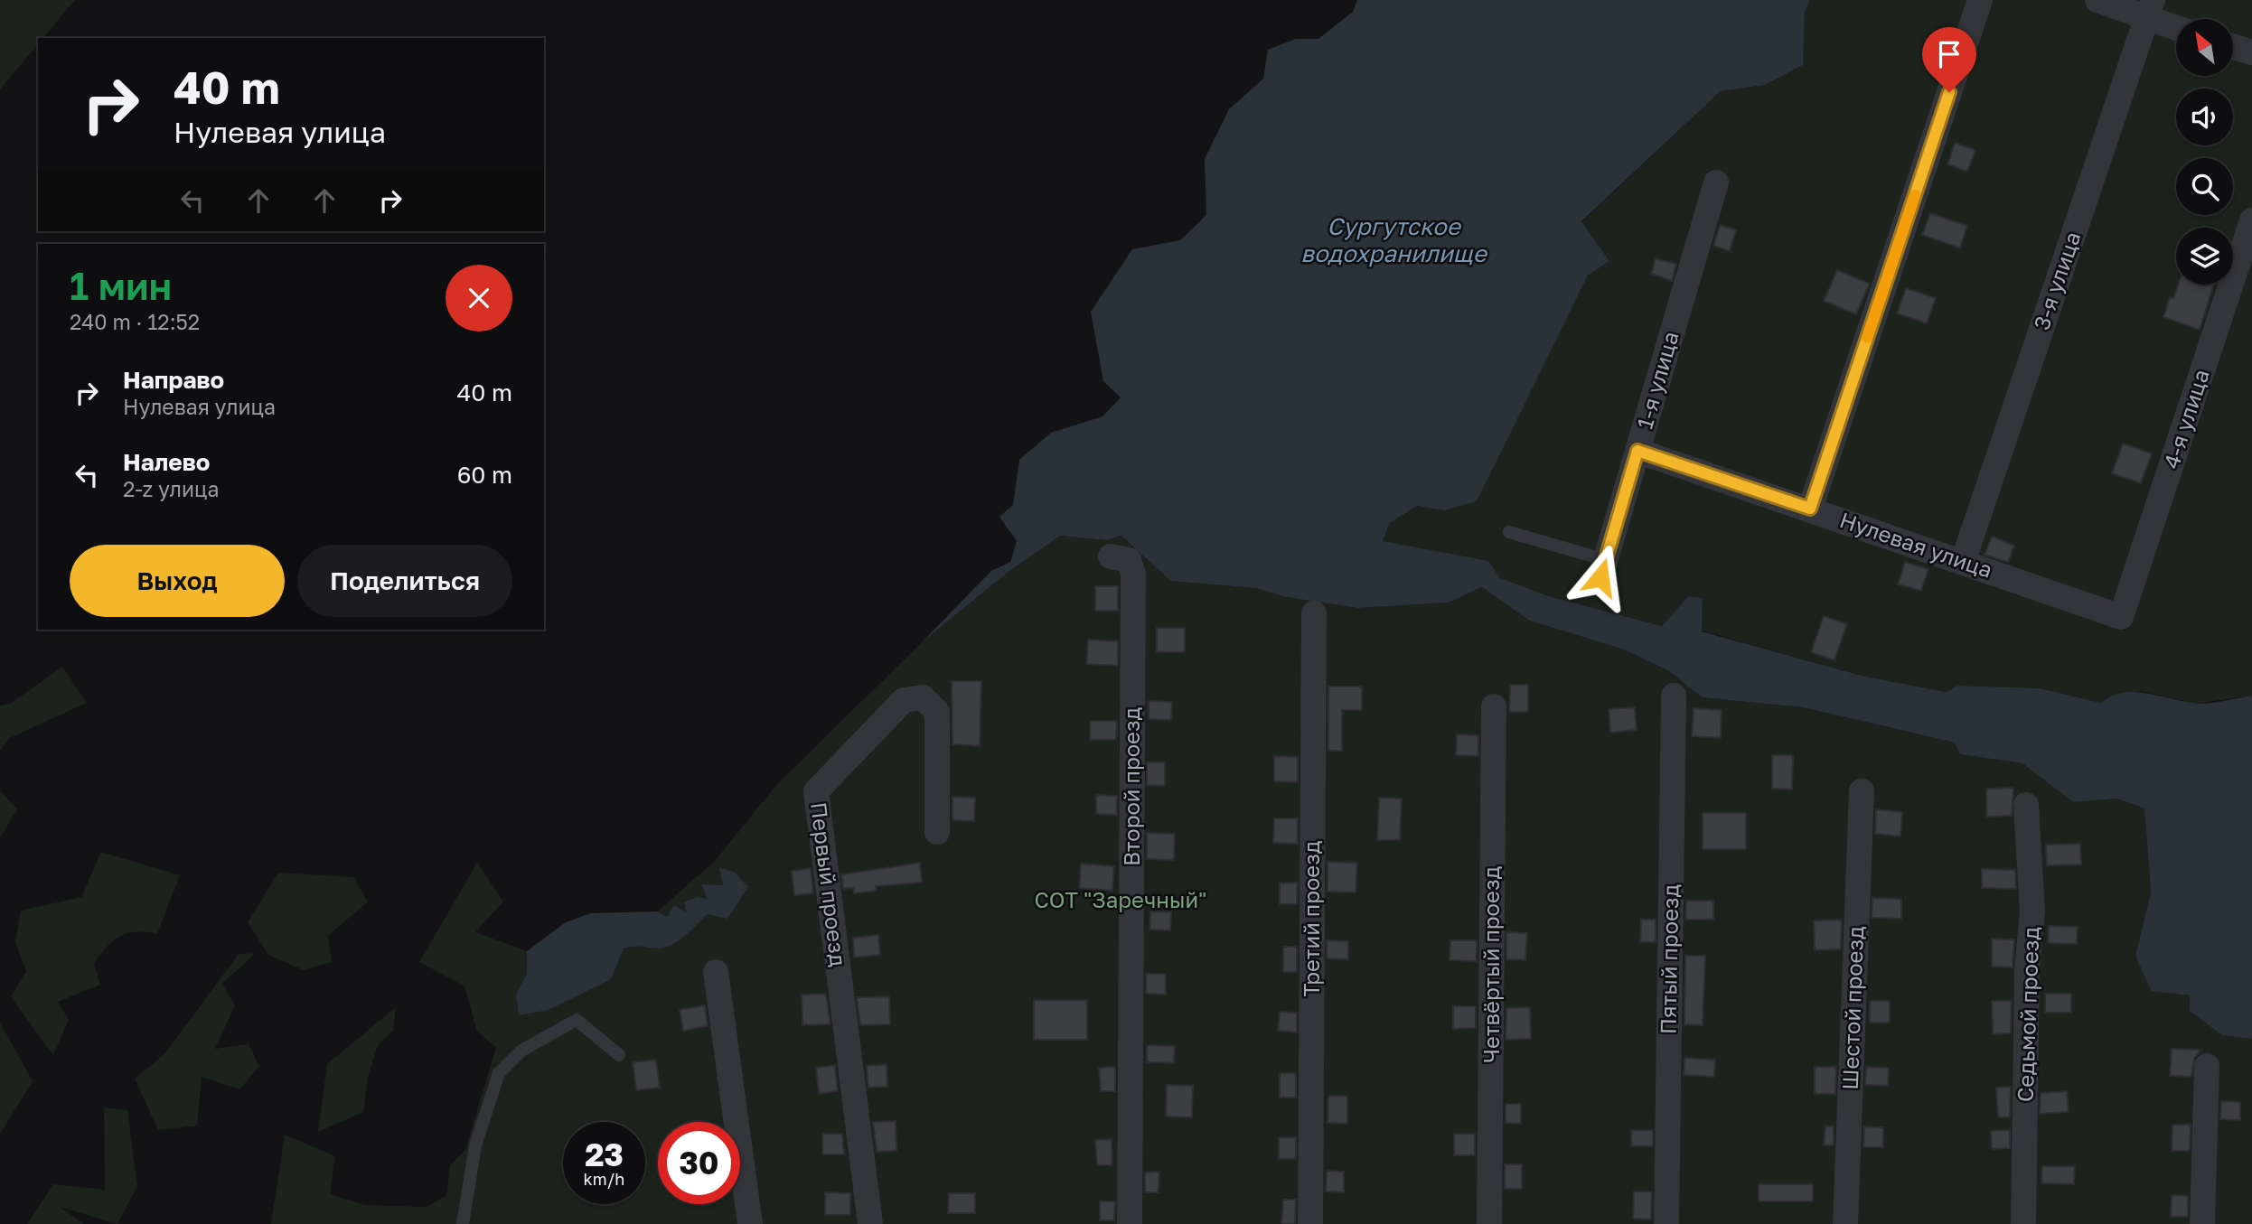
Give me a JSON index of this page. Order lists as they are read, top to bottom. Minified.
{"streets":{"street":["3-я улица","1-я улица","4-я улица","Нулевая улица","Второй проезд","Первый проезд","Третий проезд","Пятый проезд","Четвёртый проезд","Шестой проезд","Седьмой проезд"]},"crossings":[["3-я улица","Нулевая улица"],["1-я улица","Нулевая улица"],["4-я улица","Нулевая улица"]],"water":["Сургутское водохранилище"],"parks":["СОТ \"Заречный\""],"north":"top left","page":{"turn":["40 m","Нулевая улица"],"heading":["1 мин","240 m · 12:52"],"list":[{"name":"Направо","note":"Нулевая улица","value":"40 m"},{"name":"Налево","note":"2-z улица","value":"60 m"}],"buttons":["Выход","Поделиться"],"speed":"23 km/h","limit":"30"}}
